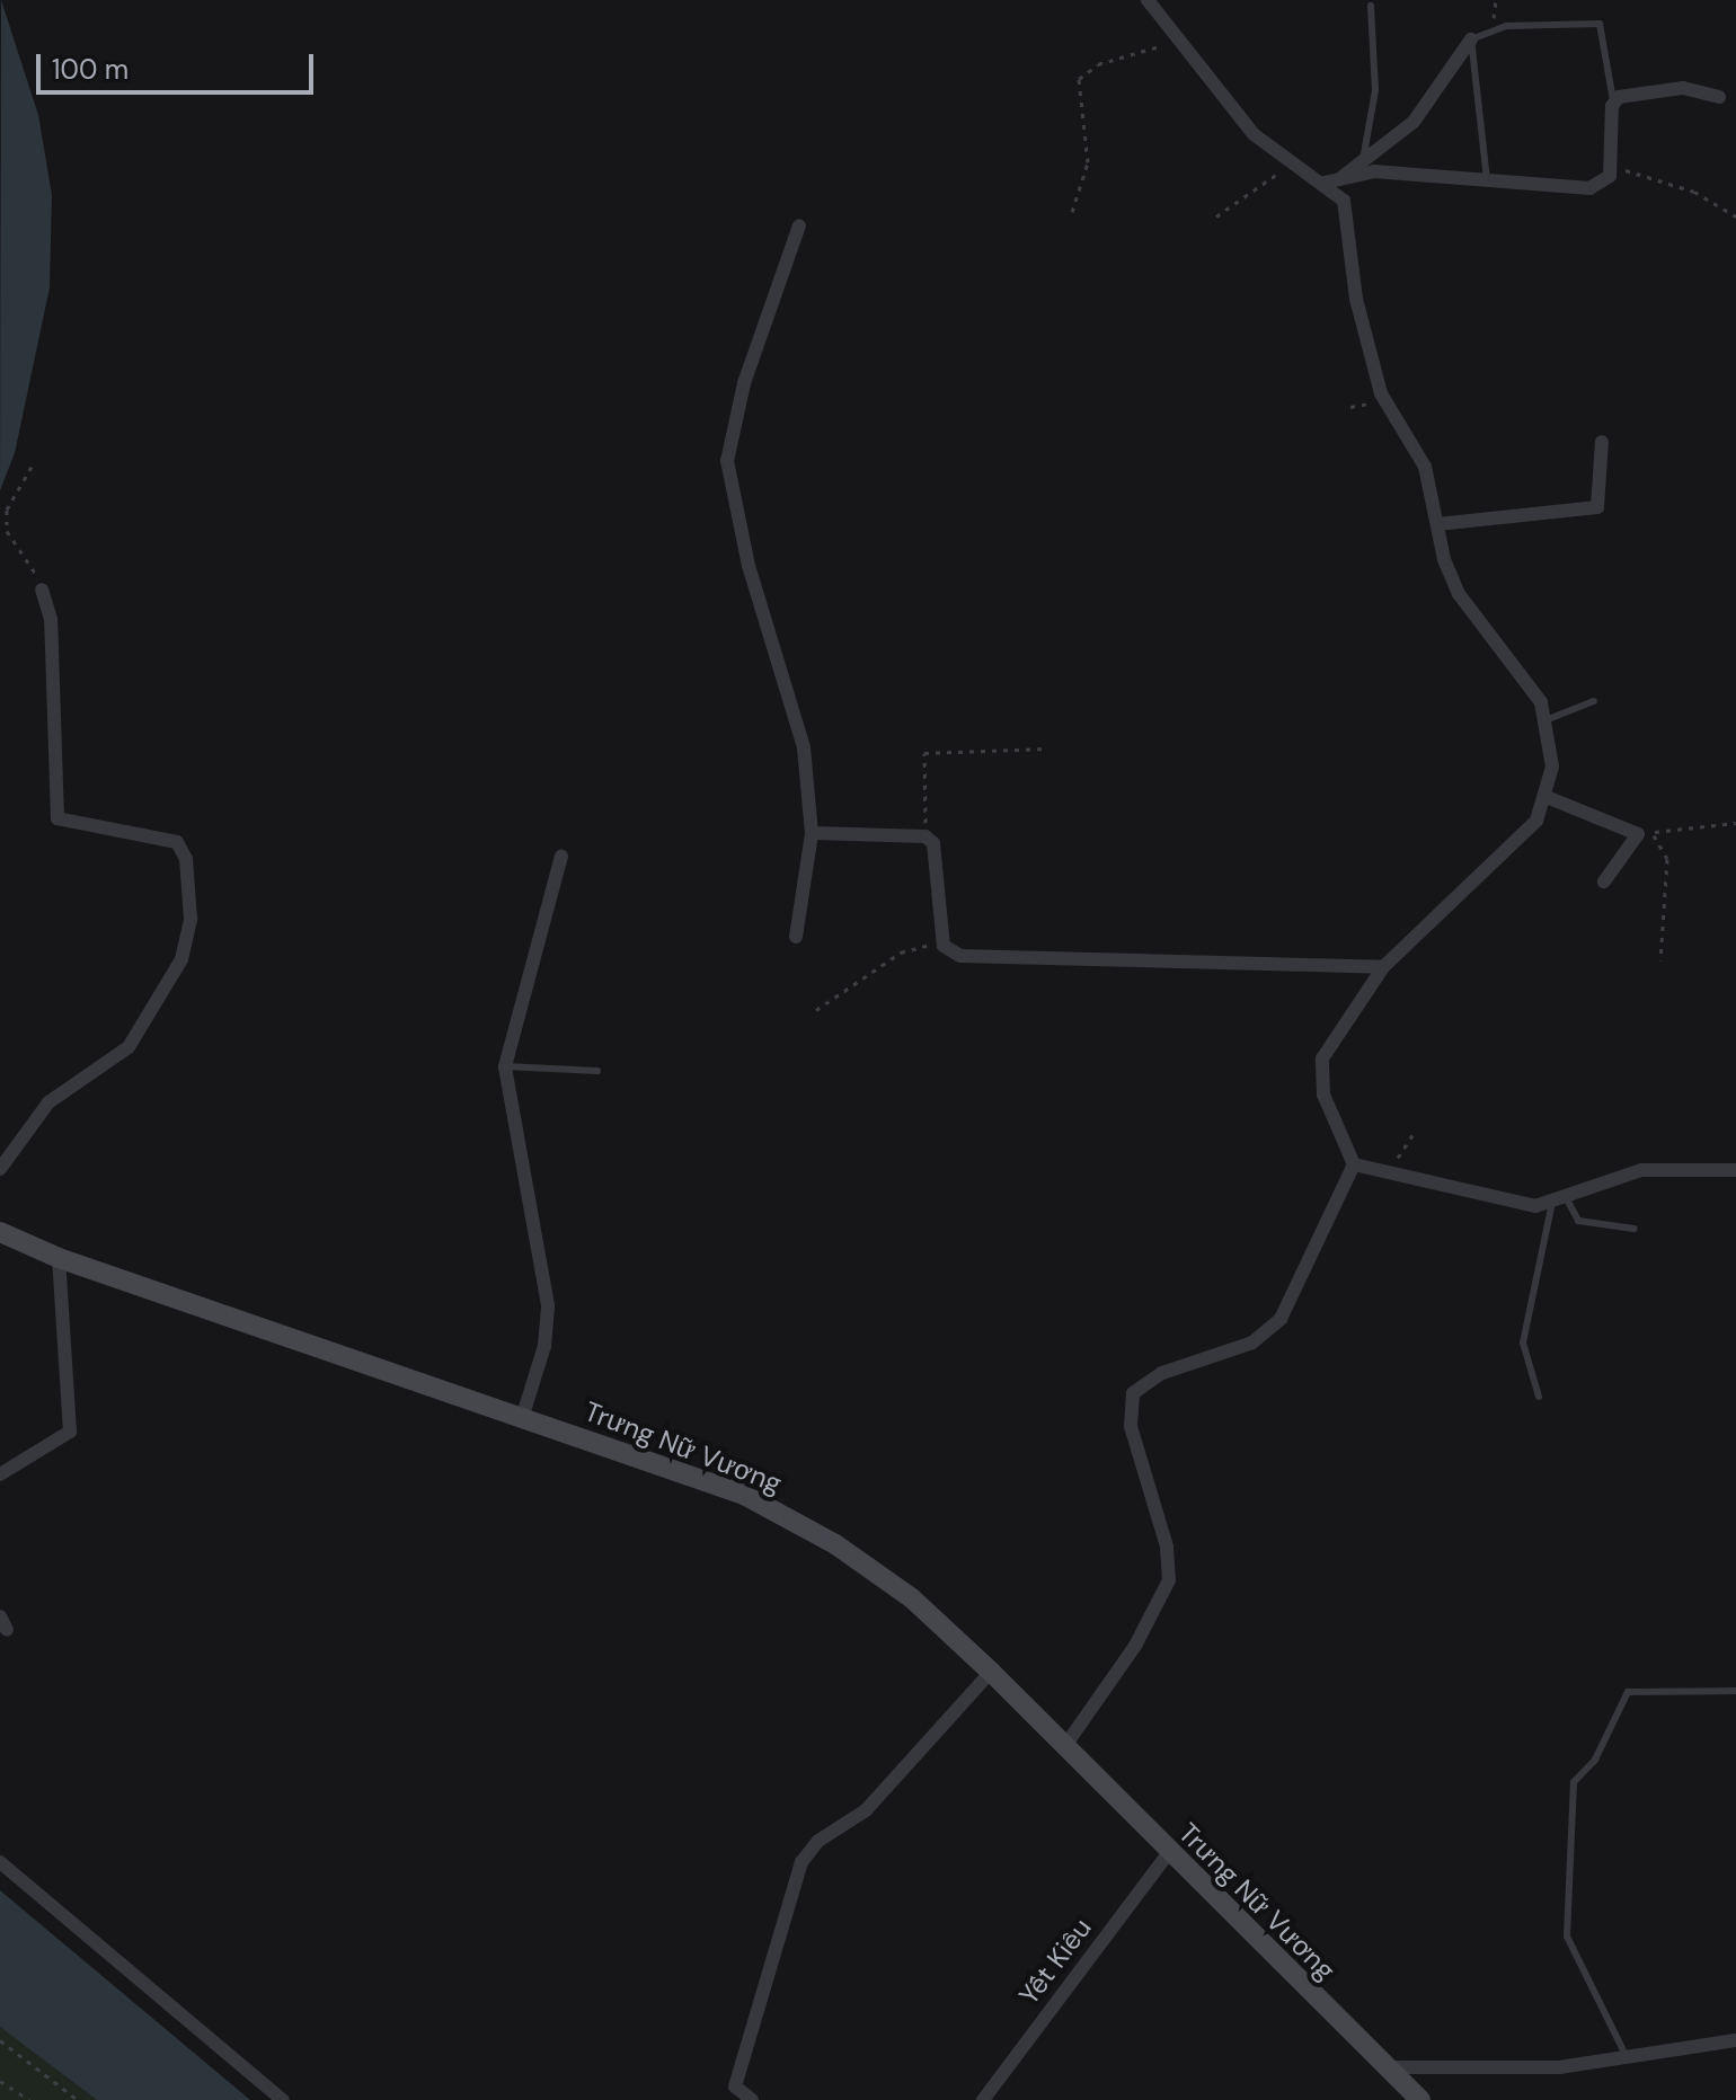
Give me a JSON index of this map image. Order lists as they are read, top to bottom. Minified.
{"streets":{"main road":["Trưng Nữ Vương"],"street":["Yết Kiêu"]},"crossings":[["Trưng Nữ Vương","Yết Kiêu"]],"scale_bar":"100 m"}
